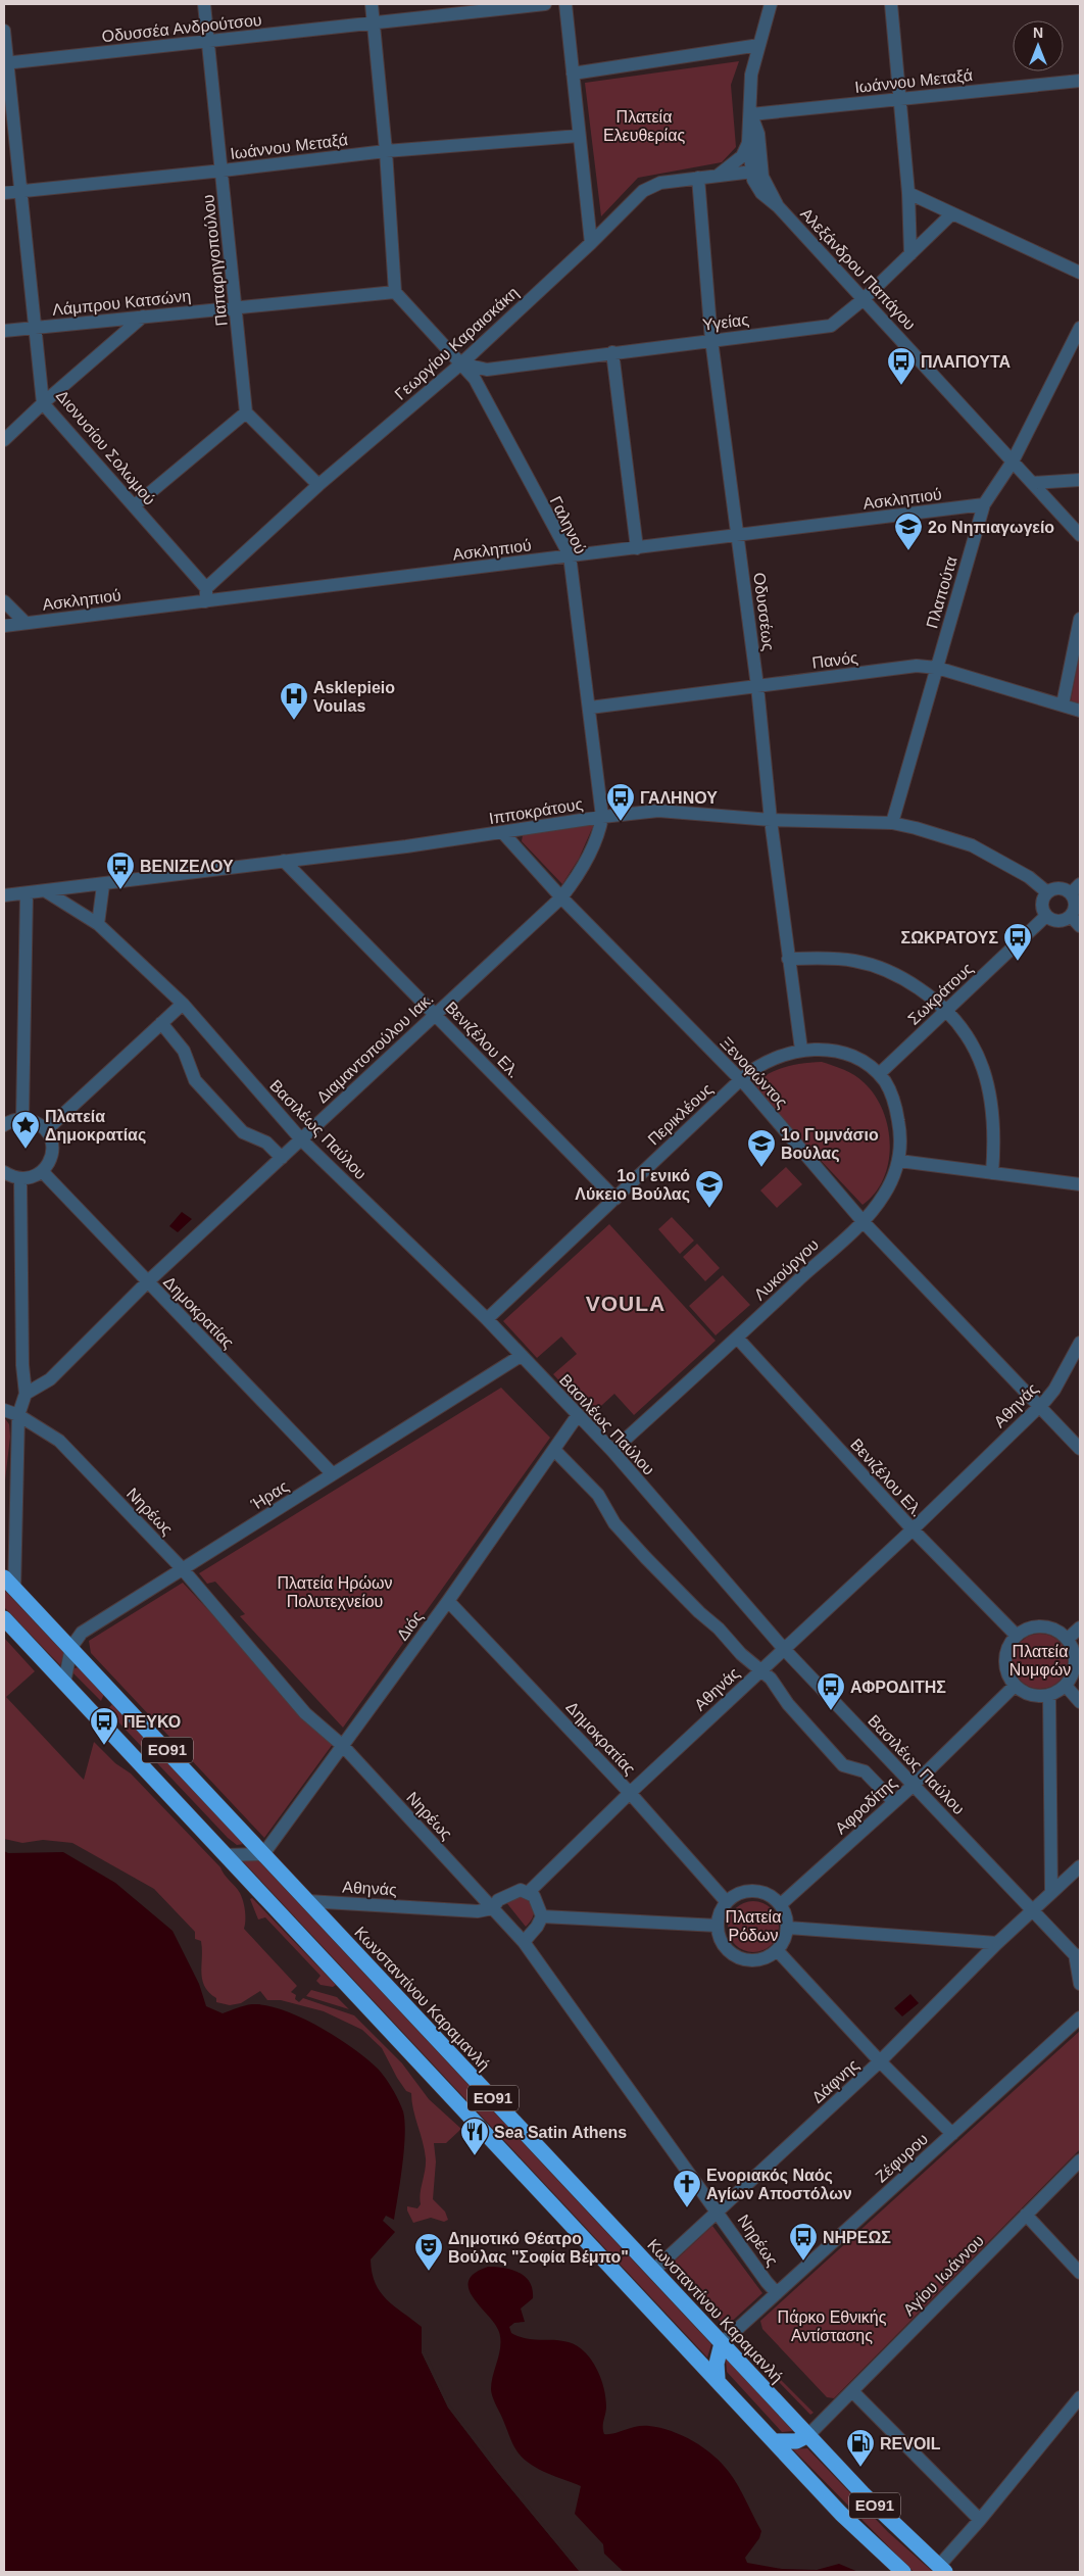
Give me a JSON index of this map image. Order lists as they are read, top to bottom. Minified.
{"streets":{"highway":["ΕΟ91","Κωνσταντίνου Καραμανλή"],"street":["Οδυσσέα Ανδρούτσου","Ιωάννου Μεταξά","Παπαρηγοπούλου","Αλεξάνδρου Παπάγου","Λάμπρου Κατσώνη","Υγείας","Γεωργίου Καραισκάκη","Διονυσίου Σολωμού","Ασκληπιού","Γαληνού","Πλαπούτα","Οδυσσέως","Πανός","Ιπποκράτους","Σωκράτους","Βενιζέλου Ελ.","Διαμαντοπούλου Ιακ.","Ξενοφώντος","Περικλέους","Βασιλέως Παύλου","Λυκούργου","Δημοκρατίας","Αθηνάς","Ήρας","Νηρέως","Διός","Αφροδίτης","Δάφνης","Ζέφυρου","Αγίου Ιωάννου"]},"crossings":[["Οδυσσέα Ανδρούτσου","Παπαρηγοπούλου"],["Οδυσσέα Ανδρούτσου","Διονυσίου Σολωμού"],["Ιωάννου Μεταξά","Παπαρηγοπούλου"],["Ιωάννου Μεταξά","Διονυσίου Σολωμού"],["Παπαρηγοπούλου","Λάμπρου Κατσώνη"],["Αλεξάνδρου Παπάγου","Υγείας"],["Αλεξάνδρου Παπάγου","Γεωργίου Καραισκάκη"],["Αλεξάνδρου Παπάγου","Πλαπούτα"],["Λάμπρου Κατσώνη","Διονυσίου Σολωμού"],["Λάμπρου Κατσώνη","Γαληνού"],["Υγείας","Γεωργίου Καραισκάκη"],["Υγείας","Γαληνού"],["Υγείας","Οδυσσέως"],["Γεωργίου Καραισκάκη","Διονυσίου Σολωμού"],["Γεωργίου Καραισκάκη","Ασκληπιού"],["Γεωργίου Καραισκάκη","Γαληνού"],["Γεωργίου Καραισκάκη","Οδυσσέως"],["Διονυσίου Σολωμού","Ασκληπιού"],["Ασκληπιού","Γαληνού"],["Ασκληπιού","Πλαπούτα"],["Ασκληπιού","Οδυσσέως"],["Γαληνού","Πανός"],["Γαληνού","Ιπποκράτους"],["Γαληνού","Διαμαντοπούλου Ιακ."],["Πλαπούτα","Πανός"],["Πλαπούτα","Ιπποκράτους"],["Οδυσσέως","Πανός"],["Οδυσσέως","Ιπποκράτους"],["Οδυσσέως","Περικλέους"],["Ιπποκράτους","Σωκράτους"],["Ιπποκράτους","Βενιζέλου Ελ."],["Ιπποκράτους","Διαμαντοπούλου Ιακ."],["Ιπποκράτους","Ξενοφώντος"],["Ιπποκράτους","Βασιλέως Παύλου"],["Σωκράτους","Περικλέους"],["Σωκράτους","Λυκούργου"],["Βενιζέλου Ελ.","Διαμαντοπούλου Ιακ."],["Βενιζέλου Ελ.","Περικλέους"],["Βενιζέλου Ελ.","Λυκούργου"],["Βενιζέλου Ελ.","Αθηνάς"],["Βενιζέλου Ελ.","Αφροδίτης"],["Διαμαντοπούλου Ιακ.","Ξενοφώντος"],["Διαμαντοπούλου Ιακ.","Βασιλέως Παύλου"],["Διαμαντοπούλου Ιακ.","Δημοκρατίας"],["Ξενοφώντος","Περικλέους"],["Ξενοφώντος","Λυκούργου"],["Ξενοφώντος","Αθηνάς"],["Περικλέους","Βασιλέως Παύλου"],["Περικλέους","Λυκούργου"],["Βασιλέως Παύλου","Λυκούργου"],["Βασιλέως Παύλου","Αθηνάς"],["Βασιλέως Παύλου","Ήρας"],["Βασιλέως Παύλου","Διός"],["Βασιλέως Παύλου","Αφροδίτης"],["Βασιλέως Παύλου","Δάφνης"],["Δημοκρατίας","Αθηνάς"],["Δημοκρατίας","Ήρας"],["Δημοκρατίας","Διός"],["Δημοκρατίας","Αφροδίτης"],["Αθηνάς","Νηρέως"],["Αθηνάς","Κωνσταντίνου Καραμανλή"],["Ήρας","Νηρέως"],["Ήρας","Κωνσταντίνου Καραμανλή"],["Νηρέως","Διός"],["Νηρέως","Δάφνης"],["Νηρέως","Ζέφυρου"],["Διός","Κωνσταντίνου Καραμανλή"],["Κωνσταντίνου Καραμανλή","Δάφνης"],["Κωνσταντίνου Καραμανλή","Ζέφυρου"],["Κωνσταντίνου Καραμανλή","Αγίου Ιωάννου"]],"districts":["VOULA"],"parks":["Πλατεία Ελευθερίας","Πλατεία Ηρώων Πολυτεχνείου","Πλατεία Νυμφών","Πλατεία Ρόδων","Πάρκο Εθνικής Αντίστασης"],"places":{"bus stop":["ΠΛΑΠΟΥΤΑ","ΓΑΛΗΝΟΥ","ΒΕΝΙΖΕΛΟΥ","ΣΩΚΡΑΤΟΥΣ","ΑΦΡΟΔΙΤΗΣ","ΠΕΥΚΟ","ΝΗΡΕΩΣ"],"school or university":["2ο Νηπιαγωγείο","1ο Γυμνάσιο Βούλας","1ο Γενικό Λύκειο Βούλας"],"hospital":["Asklepieio Voulas"],"place":["Πλατεία Δημοκρατίας"],"restaurant":["Sea Satin Athens"],"church":["Ενοριακός Ναός Αγίων Αποστόλων"],"theatre":["Δημοτικό Θέατρο Βούλας \"Σοφία Βέμπο\""],"fuel station":["REVOIL"]},"north":"top"}
